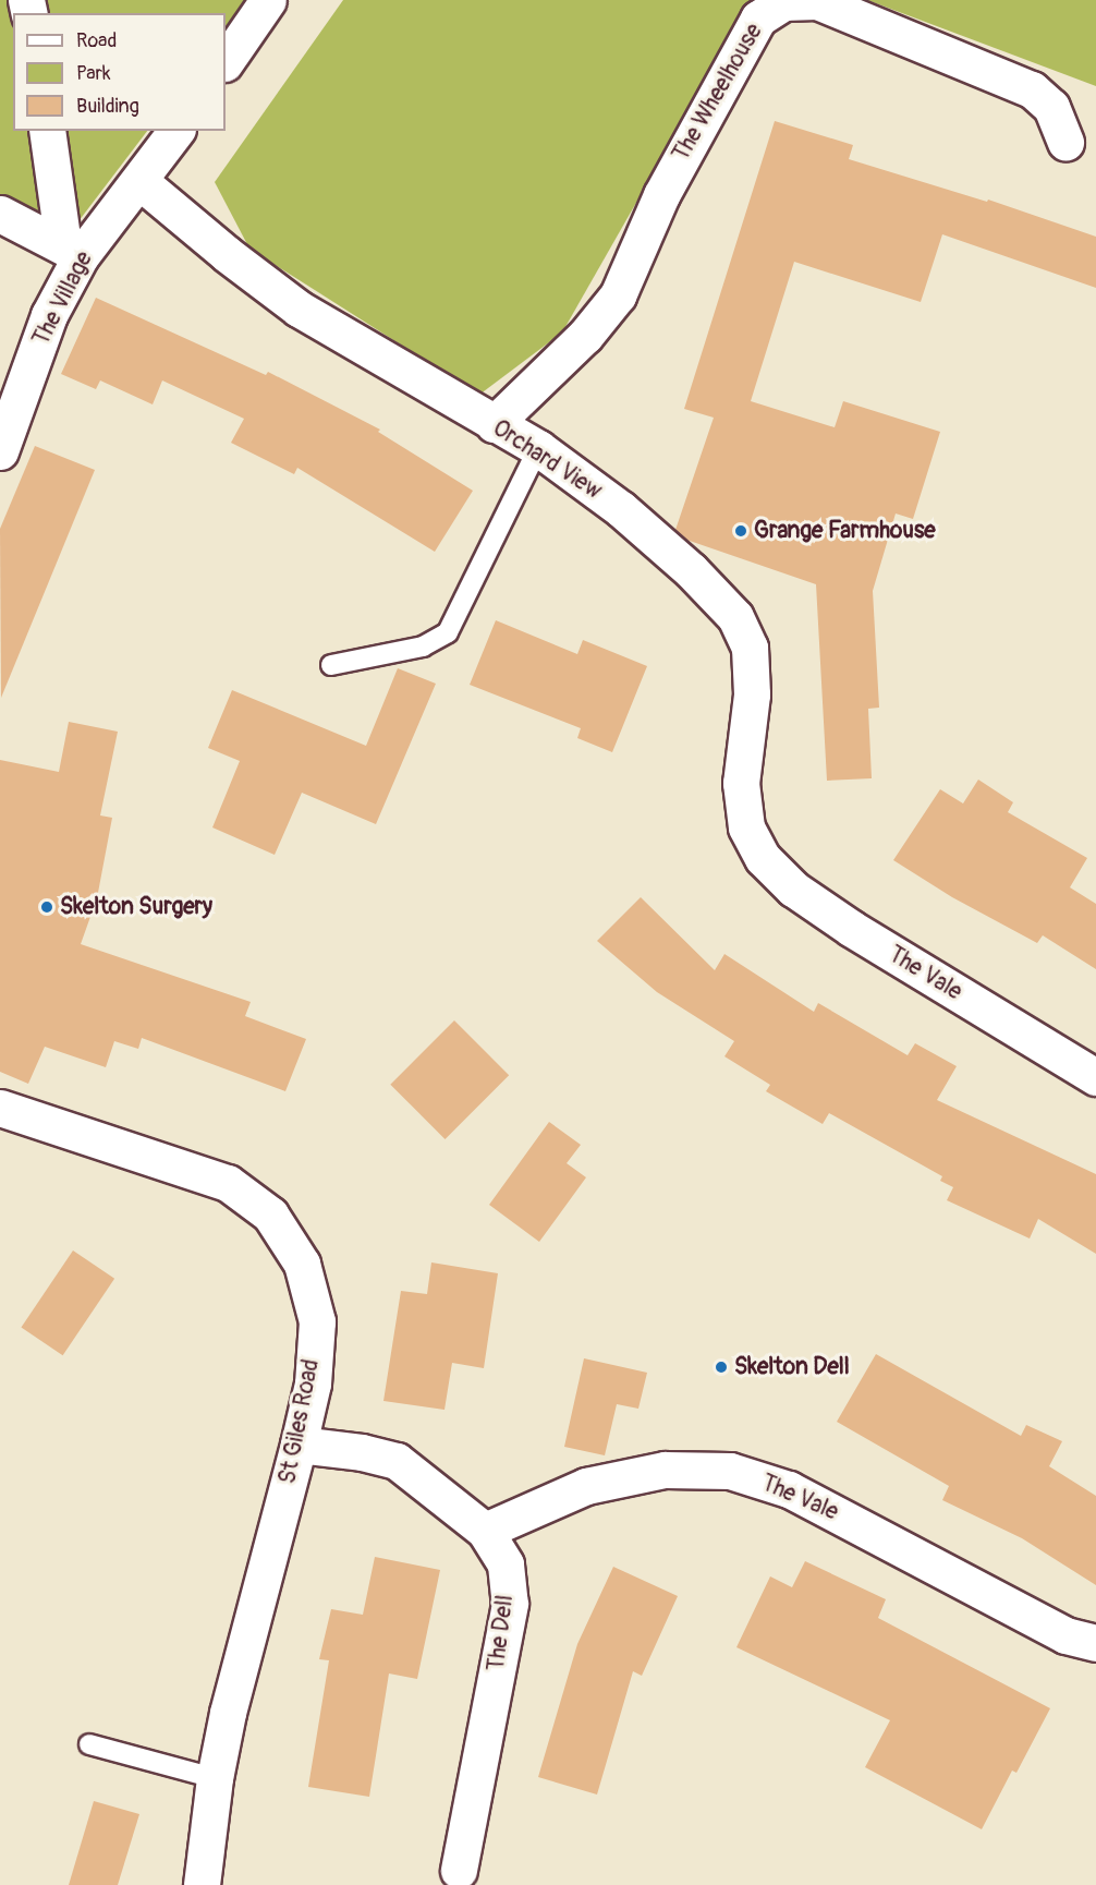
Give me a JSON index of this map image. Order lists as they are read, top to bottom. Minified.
{"streets":{"street":["The Wheelhouse","The Village","Orchard View","The Vale","St Giles Road","The Dell"]},"crossings":[["The Wheelhouse","Orchard View"],["The Village","Orchard View"],["Orchard View","The Vale"],["The Vale","The Dell"],["St Giles Road","The Dell"]],"places":["Grange Farmhouse","Skelton Surgery","Skelton Dell"],"legend":["Road","Park","Building"]}
